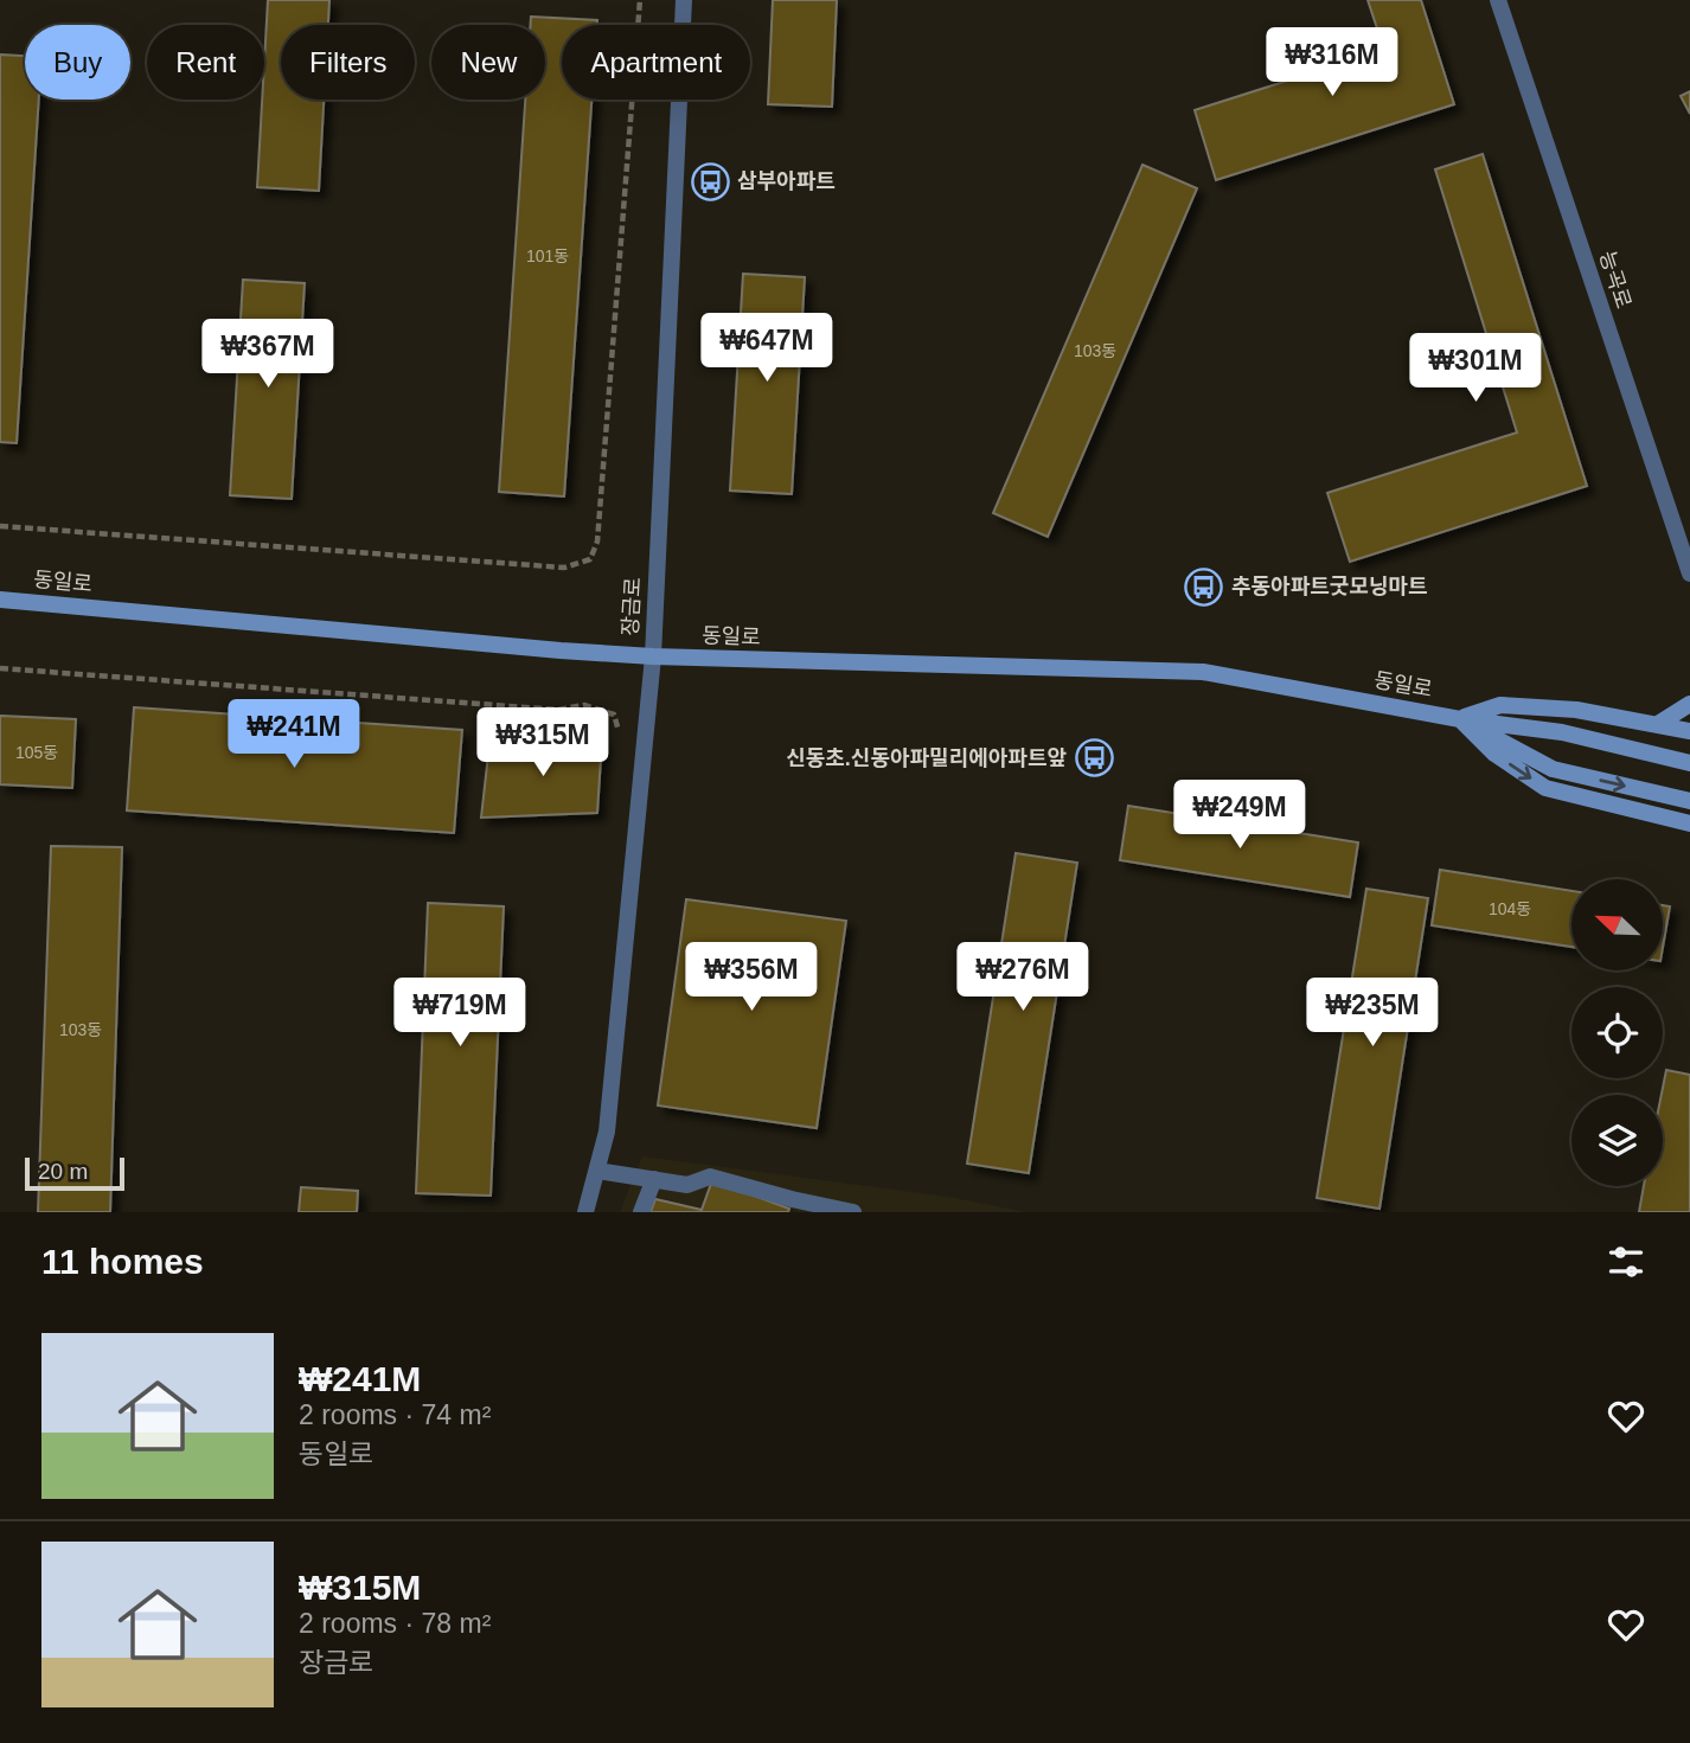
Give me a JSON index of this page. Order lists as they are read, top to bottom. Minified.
{"streets":{"street":["능곡로","동일로","장금로"]},"crossings":[["동일로","장금로"]],"places":{"bus stop":["삼부아파트","추동아파트굿모닝마트","신동초.신동아파밀리에아파트앞"]},"house_numbers":["101동","103동","105동","104동","103동"],"scale_bar":"20 m","north":"top left","page":{"chip":["Buy","Rent","Filters","New","Apartment"],"price":["₩316M","₩647M","₩367M","₩301M","₩241M","₩315M","₩249M","₩356M","₩276M","₩719M","₩235M"],"scale":"20 m","heading":"11 homes","list":[{"name":"₩241M","note":"2 rooms · 74 m² · 동일로"},{"name":"₩315M","note":"2 rooms · 78 m² · 장금로"}]}}
